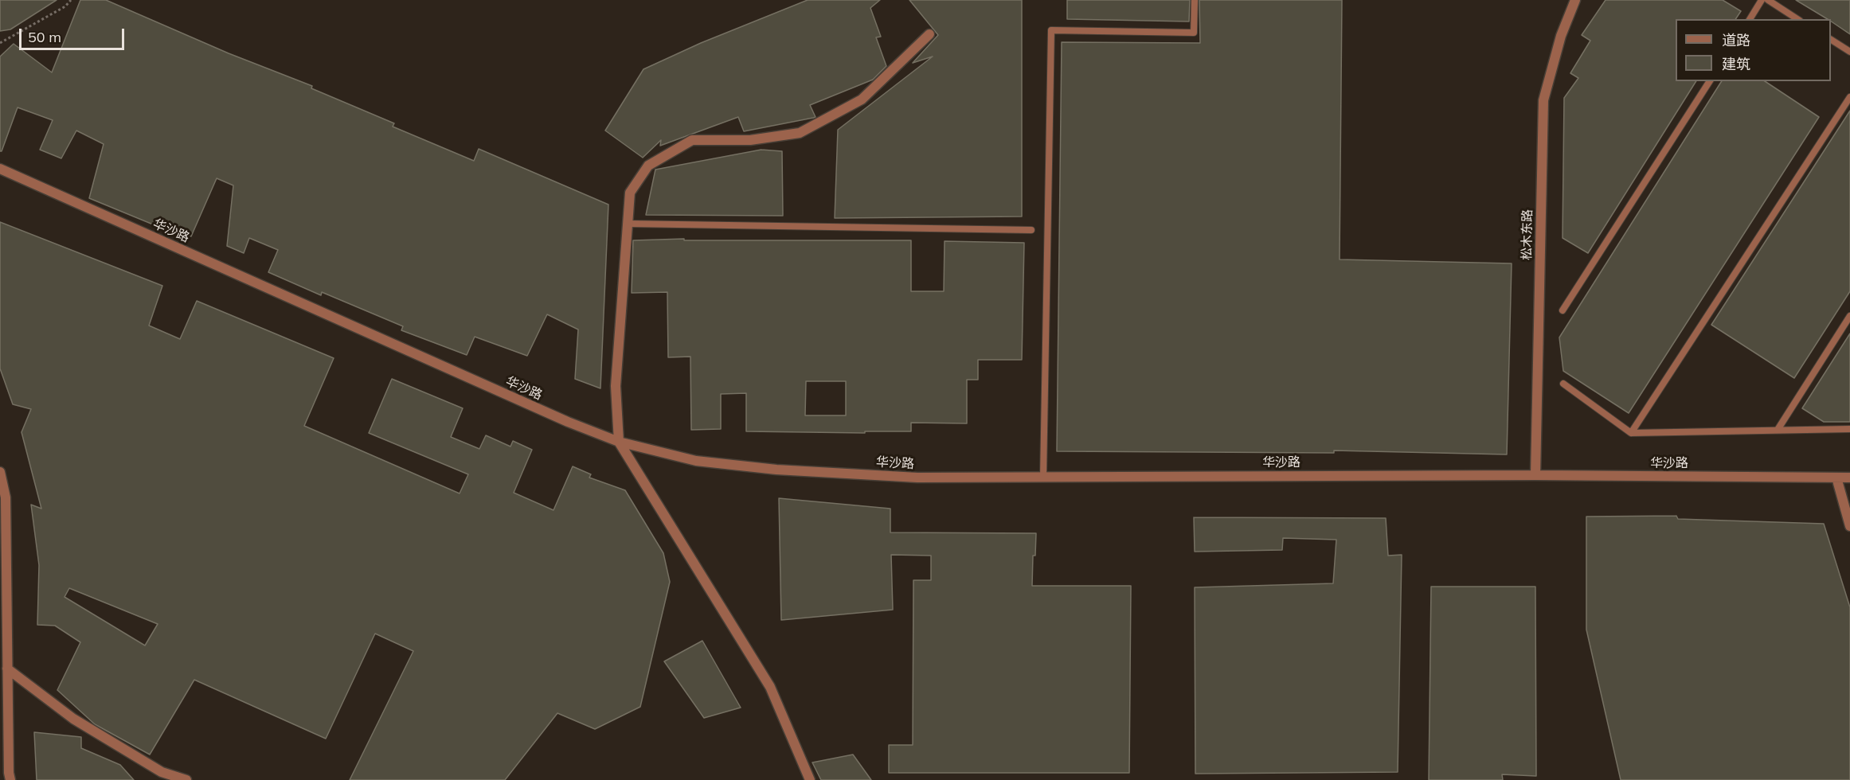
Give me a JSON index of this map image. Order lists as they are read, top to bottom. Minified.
{"streets":{"street":["华沙路","松木东路"]},"crossings":[["华沙路","松木东路"]],"legend":["道路","建筑"],"scale_bar":"50 m"}
